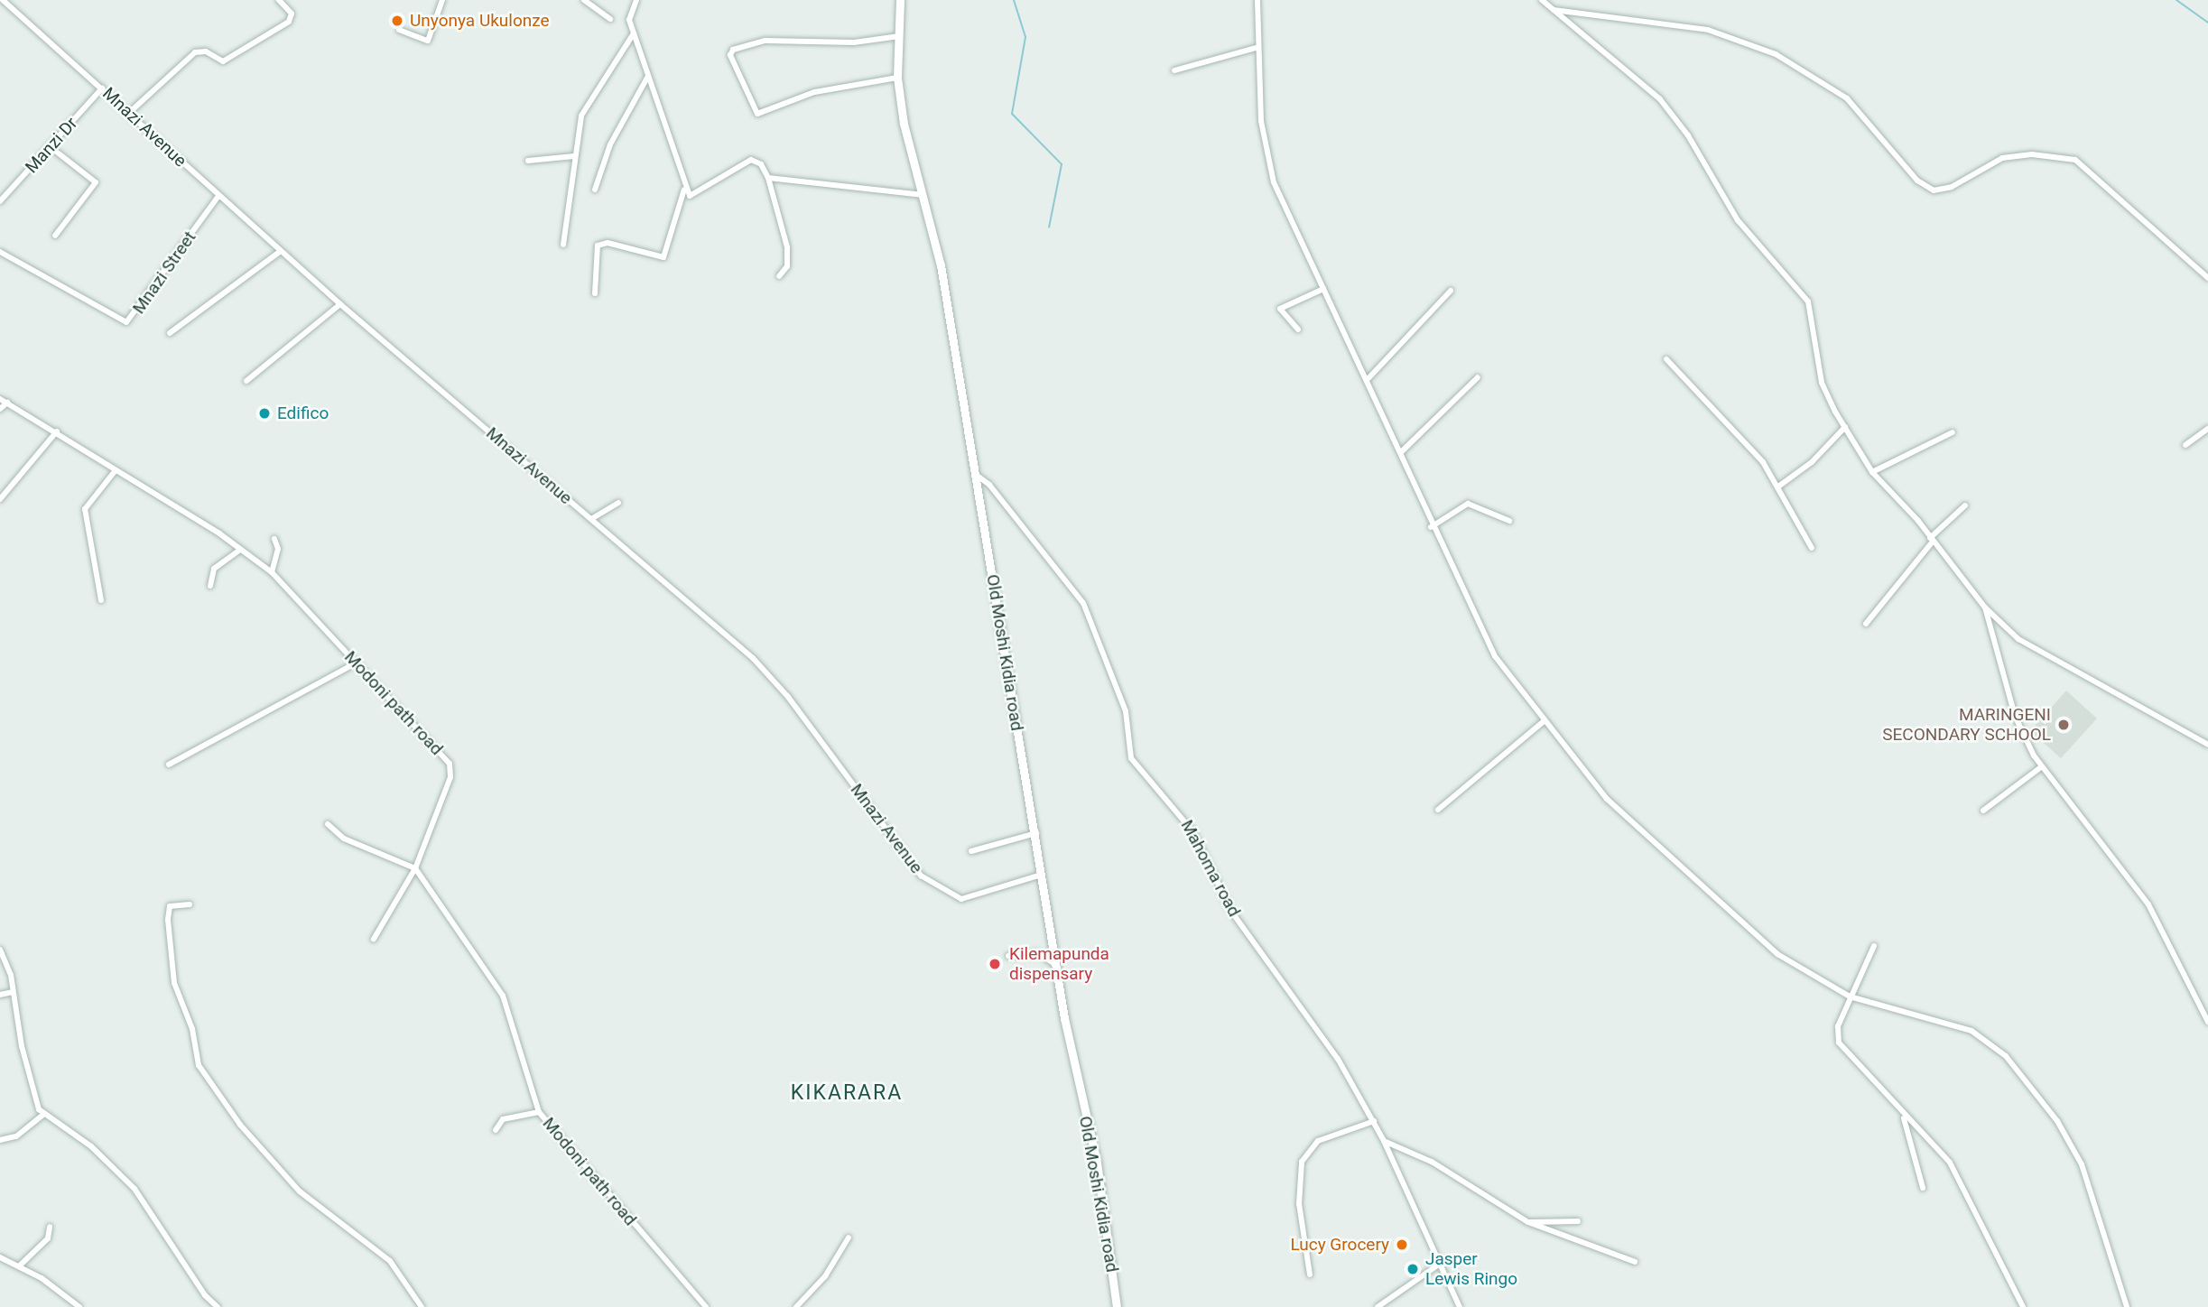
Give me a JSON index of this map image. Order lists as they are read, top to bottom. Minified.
{"streets":{"street":["Mnazi Avenue","Manzi Dr","Mnazi Street","Old Moshi Kidia road","Modoni path road","Mahoma road"]},"crossings":[["Mnazi Avenue","Manzi Dr"],["Mnazi Avenue","Mnazi Street"],["Mnazi Avenue","Old Moshi Kidia road"],["Old Moshi Kidia road","Mahoma road"]],"districts":["KIKARARA"],"places":["Unyonya Ukulonze","Edifico","MARINGENI SECONDARY SCHOOL","Kilemapunda dispensary","Lucy Grocery","Jasper Lewis Ringo"]}
